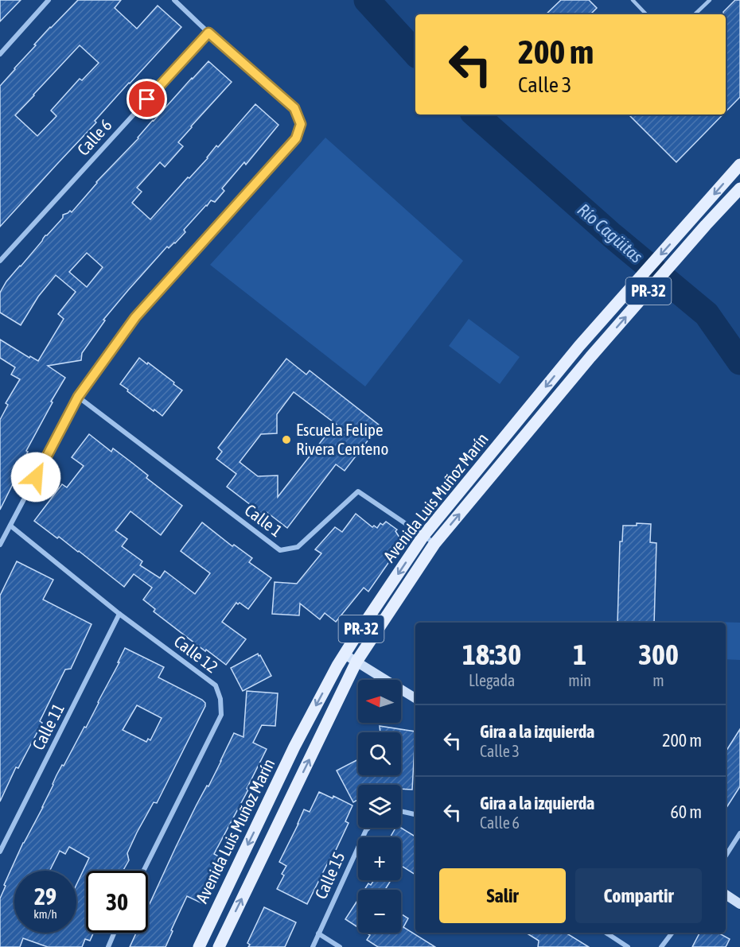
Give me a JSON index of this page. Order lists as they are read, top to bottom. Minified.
{"streets":{"main road":["PR-32","Avenida Luis Muñoz Marín"],"street":["Calle 6","Calle 1","Calle 12","Calle 11","Calle 15"]},"crossings":[["Avenida Luis Muñoz Marín","Calle 1"],["Calle 12","Calle 11"]],"water":["Río Cagüitas"],"places":["Escuela Felipe Rivera Centeno"],"north":"left","page":{"turn":["200 m","Calle 3"],"eta":["18:30","Llegada","1","min","300","m"],"map_buttons":["+","−"],"list":[{"name":"Gira a la izquierda","note":"Calle 3","value":"200 m"},{"name":"Gira a la izquierda","note":"Calle 6","value":"60 m"}],"buttons":["Salir","Compartir"],"speed":"29 km/h","limit":"30"}}
